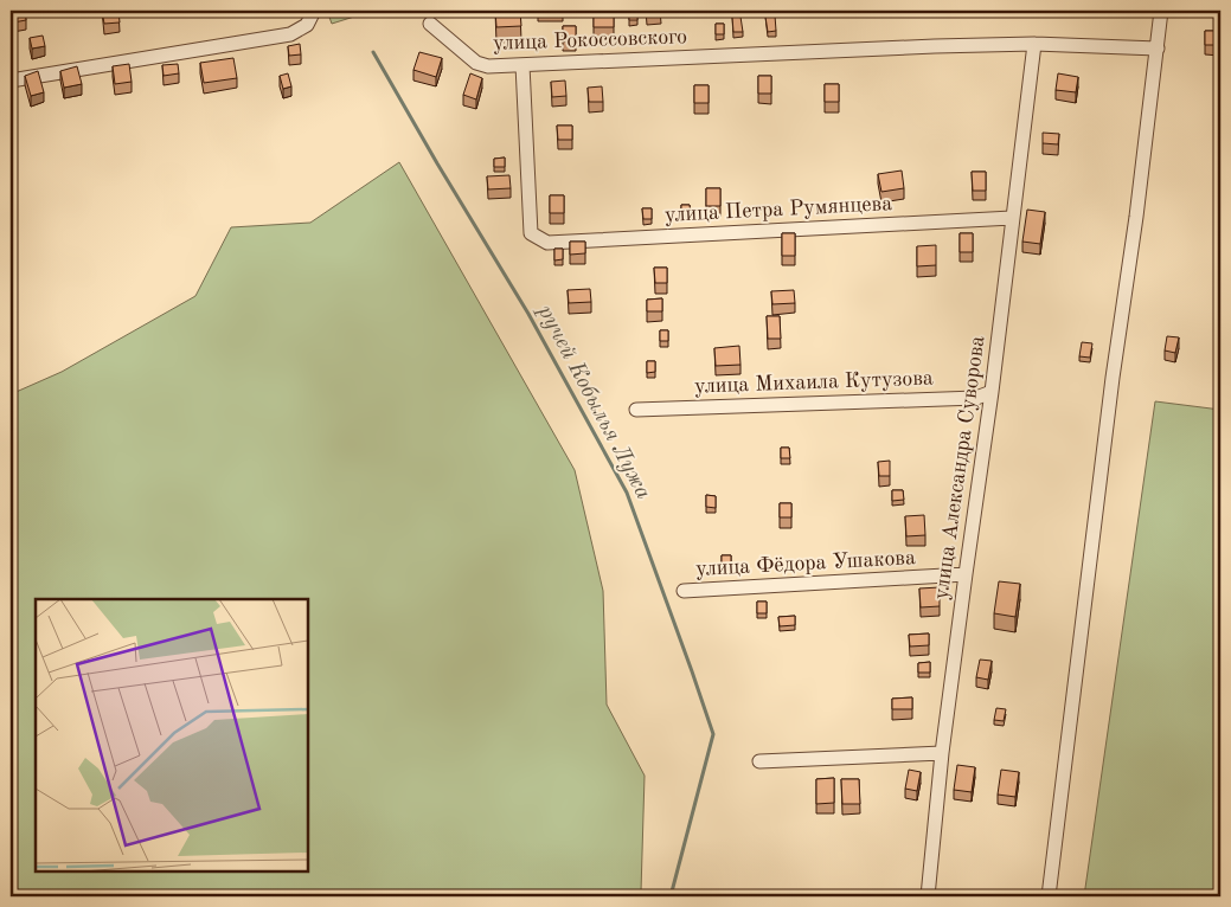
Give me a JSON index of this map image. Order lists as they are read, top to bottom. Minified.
{"streets":{"street":["улица Рокоссовского","улица Петра Румянцева","улица Михаила Кутузова","улица Александра Суворова","улица Фёдора Ушакова"]},"crossings":[["улица Рокоссовского","улица Петра Румянцева"],["улица Рокоссовского","улица Александра Суворова"],["улица Петра Румянцева","улица Александра Суворова"],["улица Михаила Кутузова","улица Александра Суворова"],["улица Александра Суворова","улица Фёдора Ушакова"]],"water":["ручей Кобылья Лужа"]}
